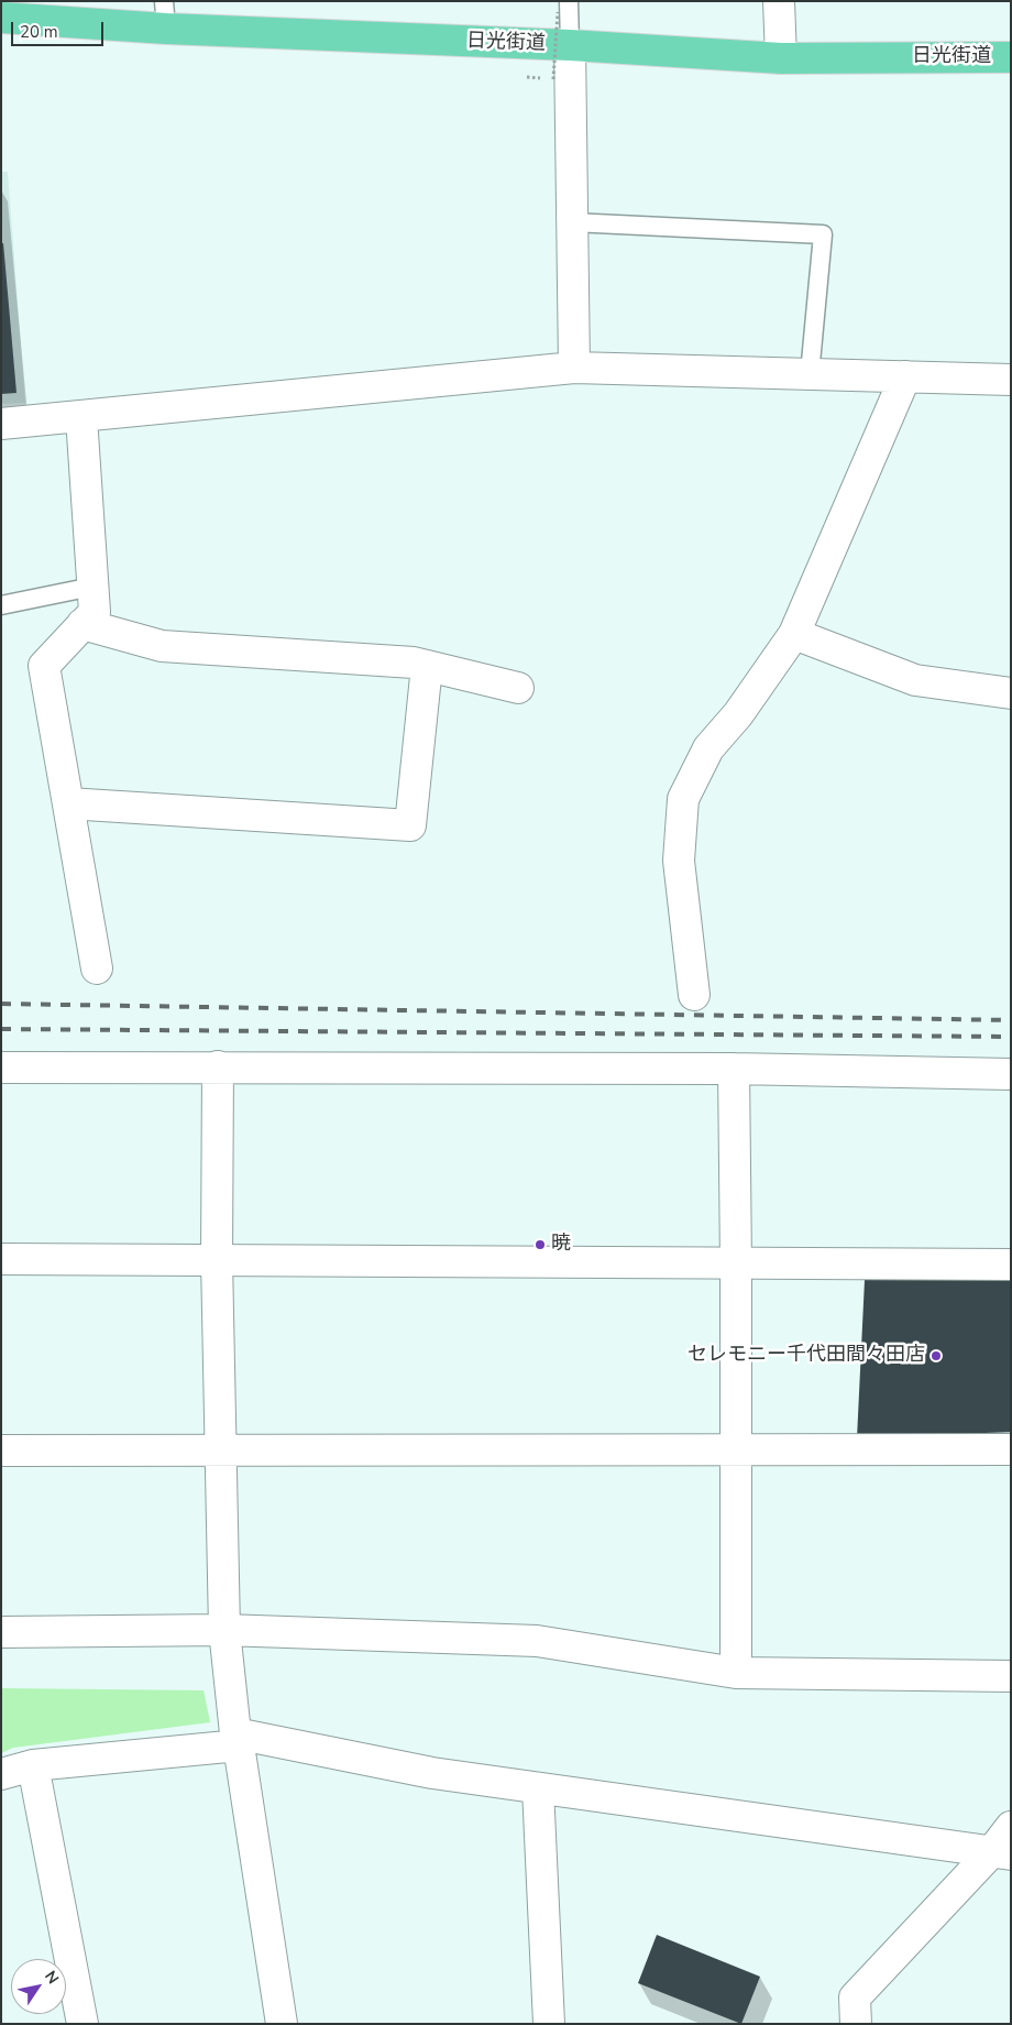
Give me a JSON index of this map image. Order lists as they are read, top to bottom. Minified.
{"streets":{"highway":["日光街道"]},"places":["暁","セレモニー千代田間々田店"],"scale_bar":"20 m","north":"top right"}
